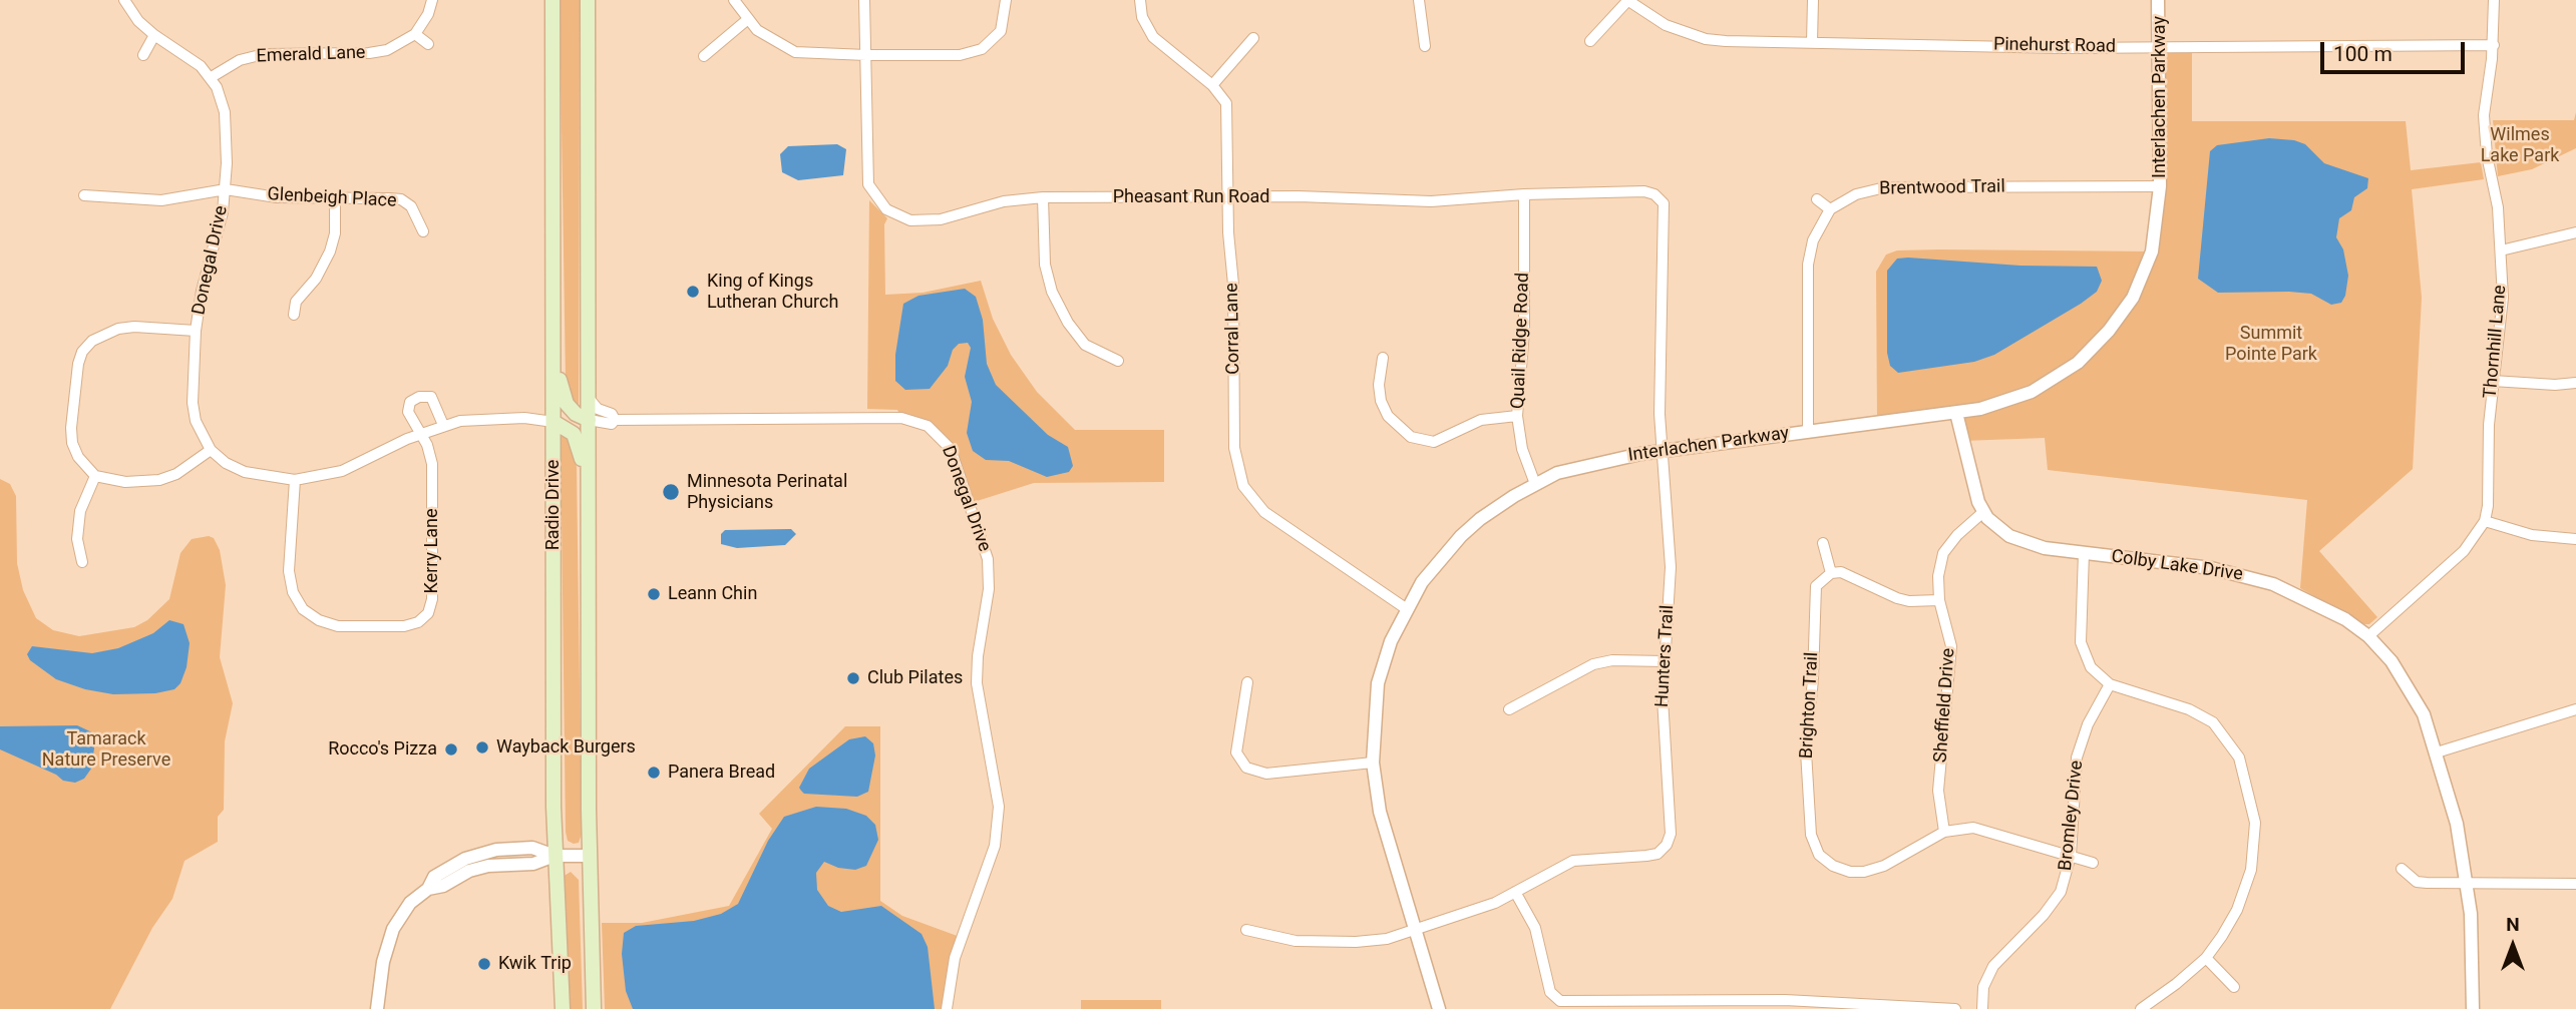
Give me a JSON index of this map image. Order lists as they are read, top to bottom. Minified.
{"streets":{"main road":["Radio Drive"],"street":["Pinehurst Road","Emerald Lane","Interlachen Parkway","Brentwood Trail","Pheasant Run Road","Glenbeigh Place","Donegal Drive","Corral Lane","Quail Ridge Road","Thornhill Lane","Kerry Lane","Colby Lake Drive","Hunters Trail","Brighton Trail","Sheffield Drive","Bromley Drive"]},"crossings":[["Pinehurst Road","Interlachen Parkway"],["Pinehurst Road","Thornhill Lane"],["Emerald Lane","Donegal Drive"],["Interlachen Parkway","Brentwood Trail"],["Interlachen Parkway","Corral Lane"],["Interlachen Parkway","Quail Ridge Road"],["Interlachen Parkway","Colby Lake Drive"],["Interlachen Parkway","Hunters Trail"],["Pheasant Run Road","Corral Lane"],["Pheasant Run Road","Quail Ridge Road"],["Pheasant Run Road","Hunters Trail"],["Glenbeigh Place","Donegal Drive"],["Donegal Drive","Radio Drive"],["Thornhill Lane","Colby Lake Drive"],["Colby Lake Drive","Sheffield Drive"],["Brighton Trail","Sheffield Drive"],["Brighton Trail","Bromley Drive"]],"parks":["Wilmes Lake Park","Summit Pointe Park","Tamarack Nature Preserve"],"places":["King of Kings Lutheran Church","Minnesota Perinatal Physicians","Leann Chin","Club Pilates","Wayback Burgers","Rocco's Pizza","Panera Bread","Kwik Trip"],"scale_bar":"100 m","north":"top"}
